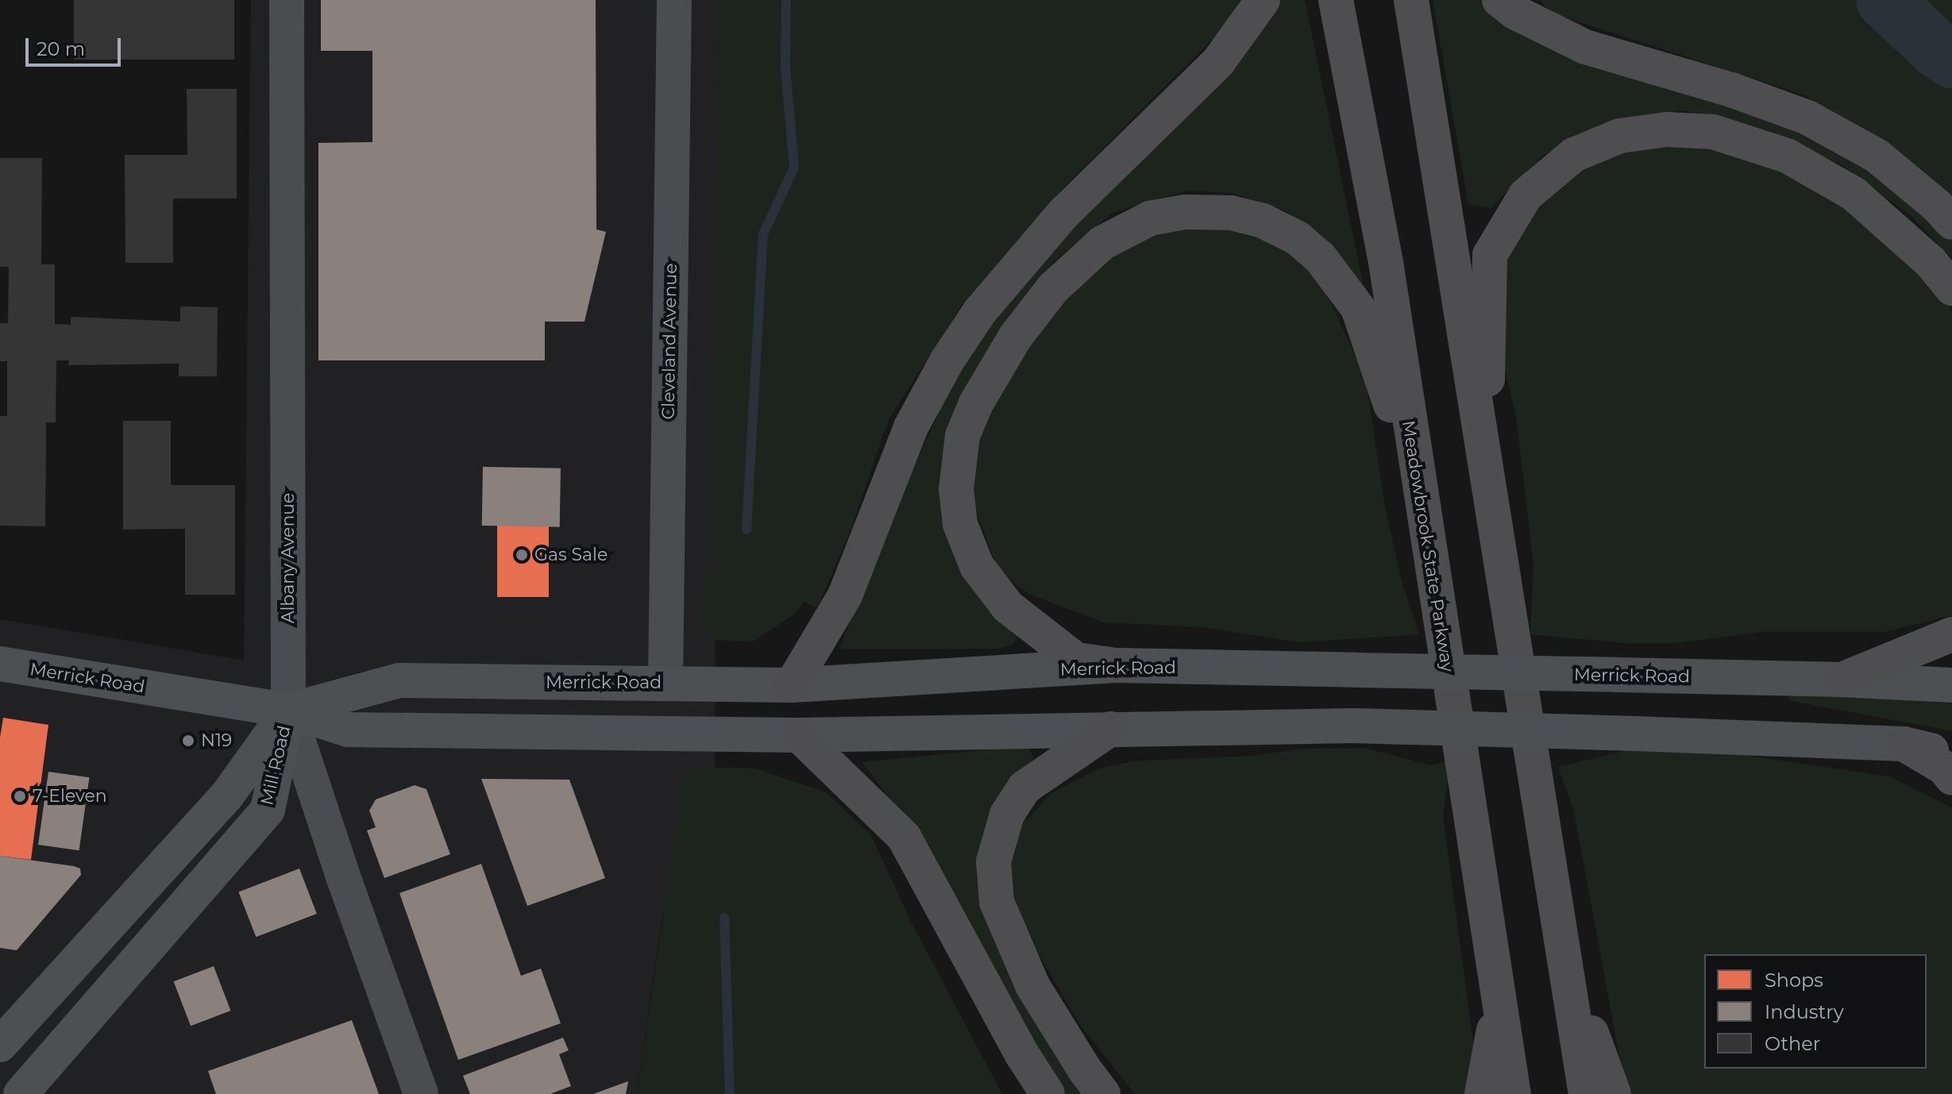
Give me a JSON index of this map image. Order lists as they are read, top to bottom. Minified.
{"streets":{"highway":["Meadowbrook State Parkway"],"main road":["Merrick Road","Mill Road"],"street":["Cleveland Avenue","Albany Avenue"]},"crossings":[["Cleveland Avenue","Merrick Road"],["Albany Avenue","Merrick Road"],["Albany Avenue","Mill Road"],["Merrick Road","Mill Road"]],"places":["Gas Sale","N19","7-Eleven"],"legend":["Shops","Industry","Other"],"scale_bar":"20 m"}
